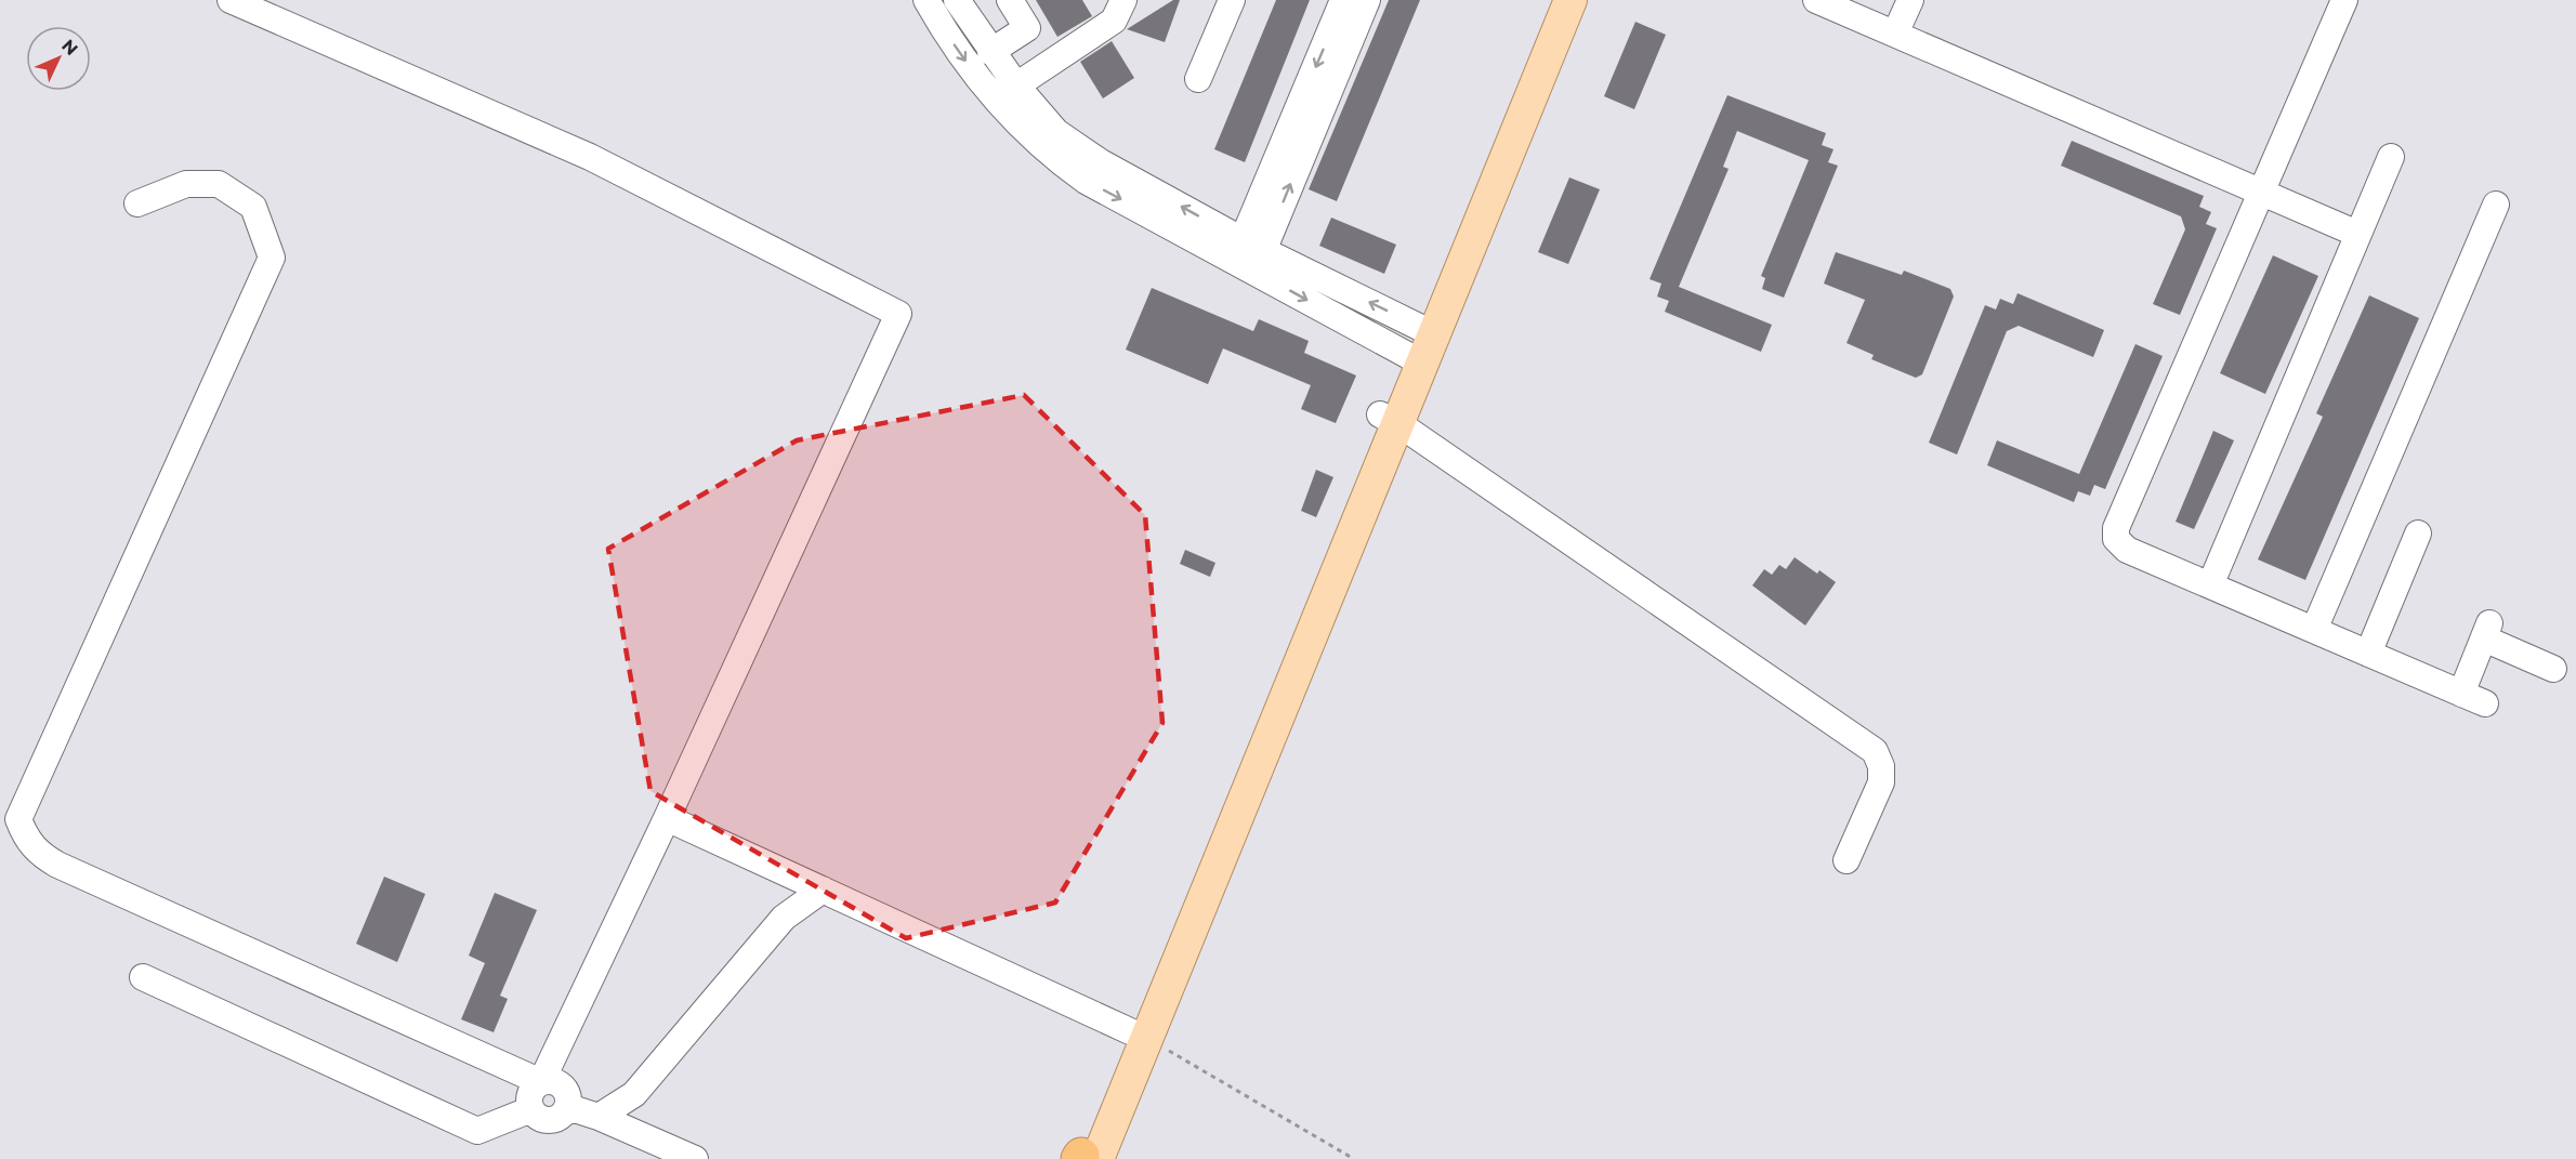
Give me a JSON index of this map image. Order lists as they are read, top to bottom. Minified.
{"north":"top right"}
